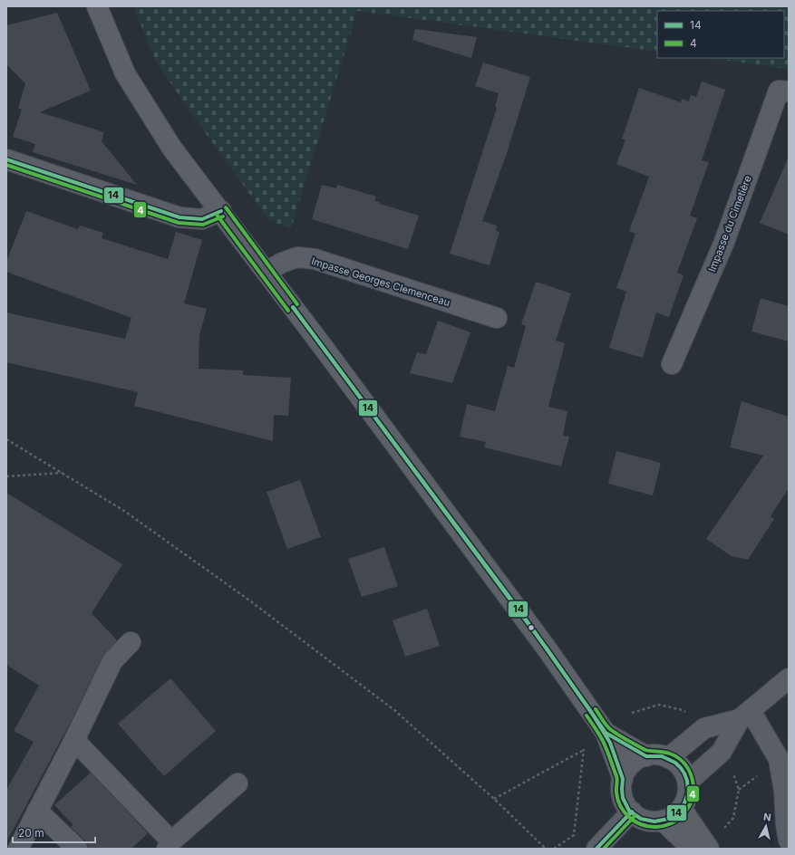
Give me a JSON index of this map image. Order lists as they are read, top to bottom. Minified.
{"streets":{"street":["Impasse du Cimetière","Impasse Georges Clemenceau"]},"lines":["transit line 14","transit line 4"],"legend":["14","4"],"scale_bar":"20 m","north":"top"}
